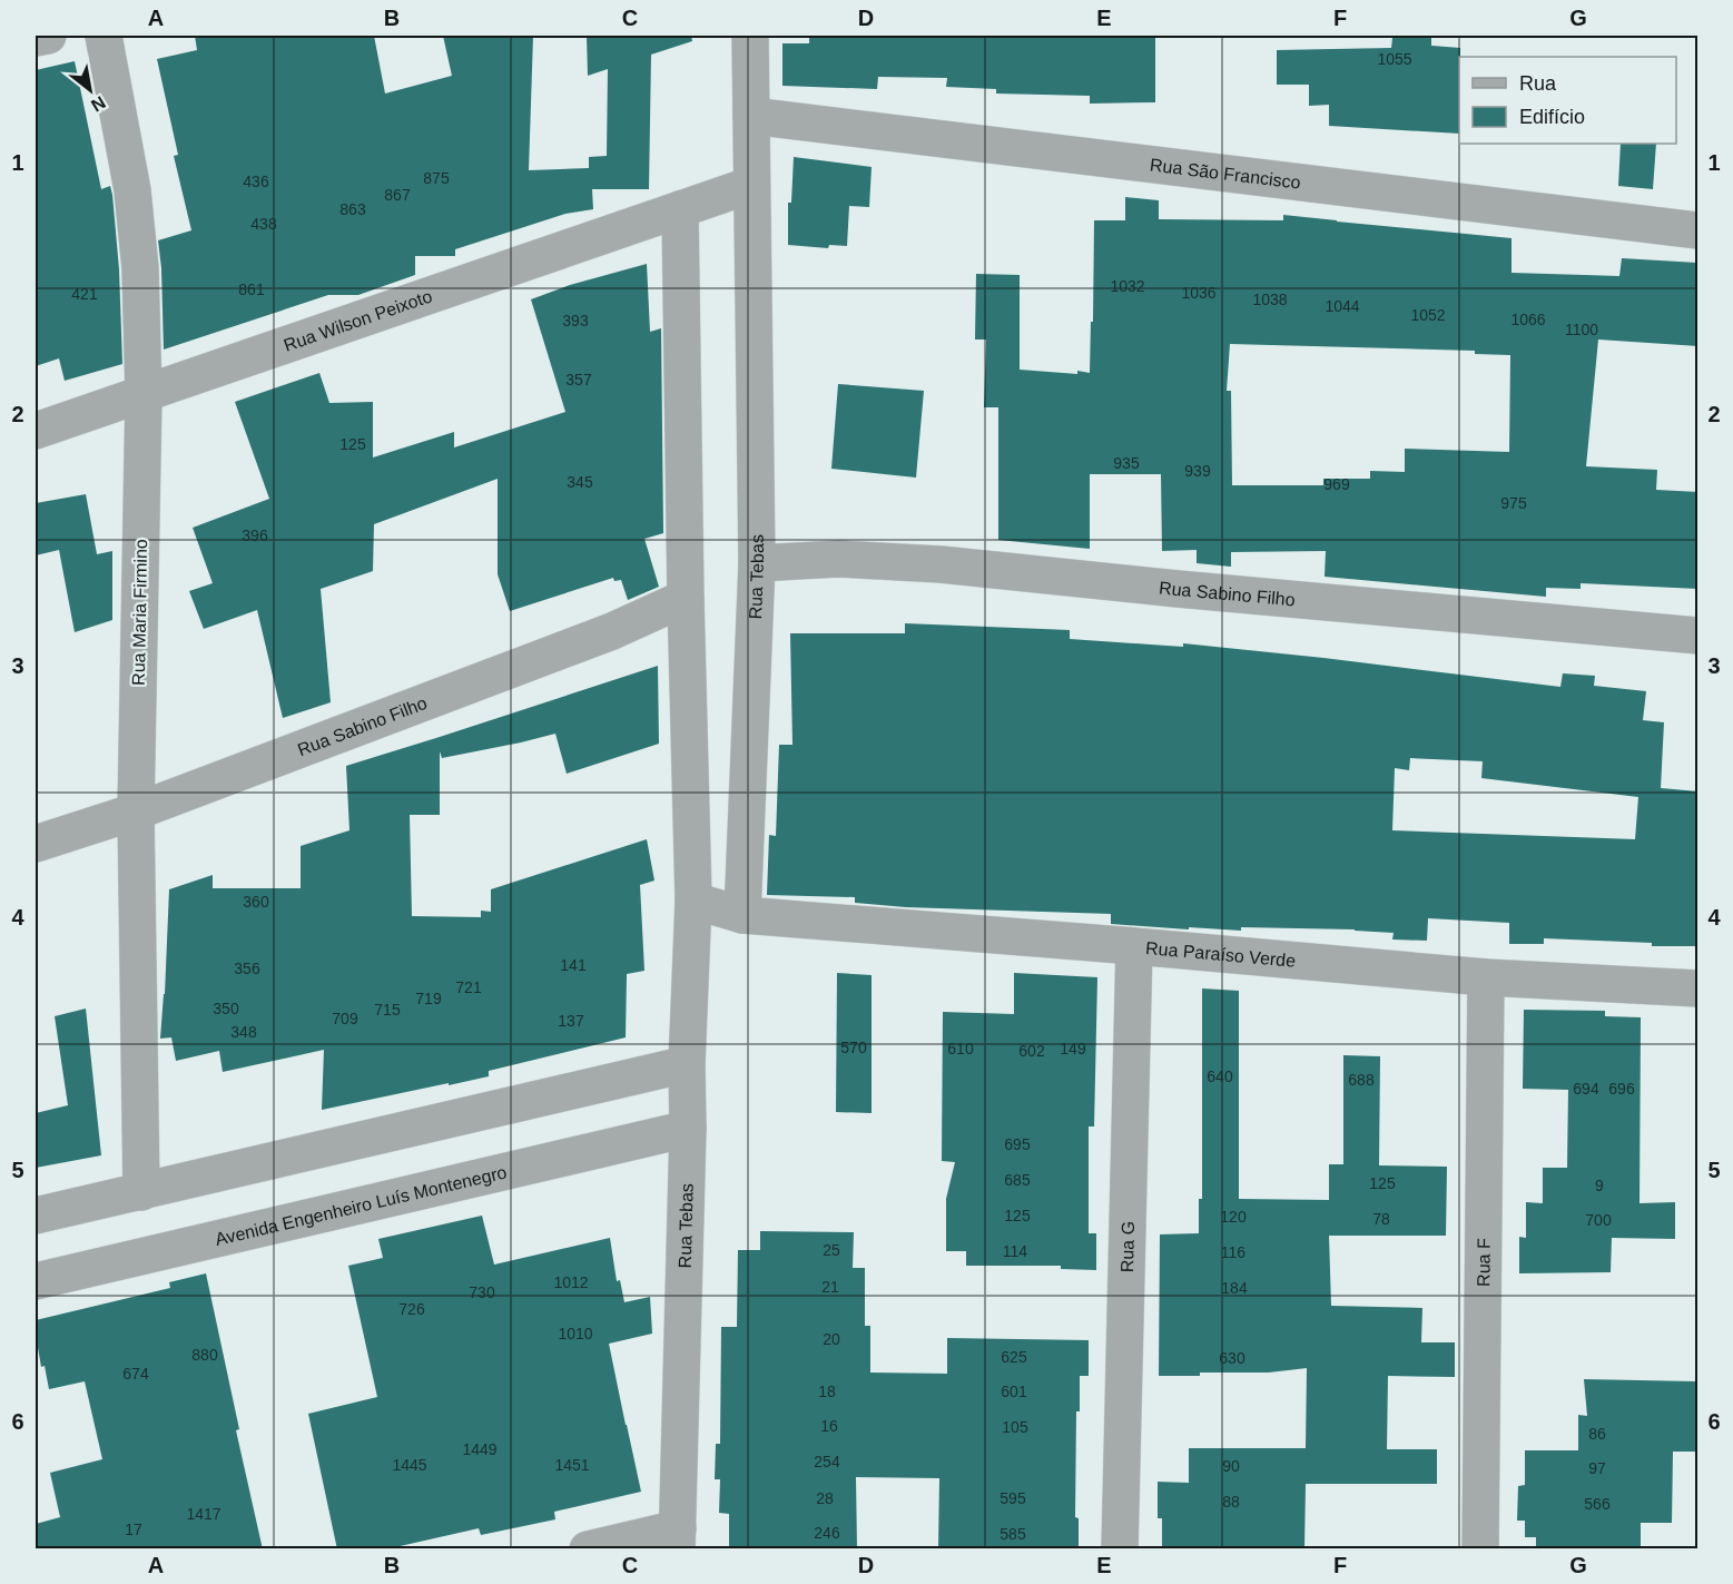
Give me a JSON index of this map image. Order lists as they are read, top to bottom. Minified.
{"streets":{"street":["Rua São Francisco","Rua Wilson Peixoto","Rua Tebas","Rua Sabino Filho","Rua Maria Firmino","Rua Paraíso Verde","Avenida Engenheiro Luís Montenegro","Rua G","Rua F"]},"crossings":[["Rua São Francisco","Rua Tebas"],["Rua Wilson Peixoto","Rua Tebas"],["Rua Wilson Peixoto","Rua Maria Firmino"],["Rua Tebas","Rua Sabino Filho"],["Rua Tebas","Rua Paraíso Verde"],["Rua Tebas","Avenida Engenheiro Luís Montenegro"],["Rua Sabino Filho","Rua Maria Firmino"],["Rua Paraíso Verde","Rua G"],["Rua Paraíso Verde","Rua F"]],"house_numbers":["1055","875","436","867","863","438","1032","861","1036","421","1038","1044","1052","1066","393","1100","357","125","935","939","345","969","975","396","360","141","356","721","719","350","715","709","137","348","570","610","149","602","640","688","694","696","695","685","125","9","125","120","78","700","25","114","116","1012","21","184","730","726","1010","20","880","625","630","674","18","601","16","105","86","1449","254","1445","1451","90","97","28","595","88","566","1417","17","246","585"],"legend":["Rua","Edifício"],"north":"bottom right","grid":{"columns":["A","B","C","D","E","F","G"],"rows":["1","2","3","4","5","6"]}}
